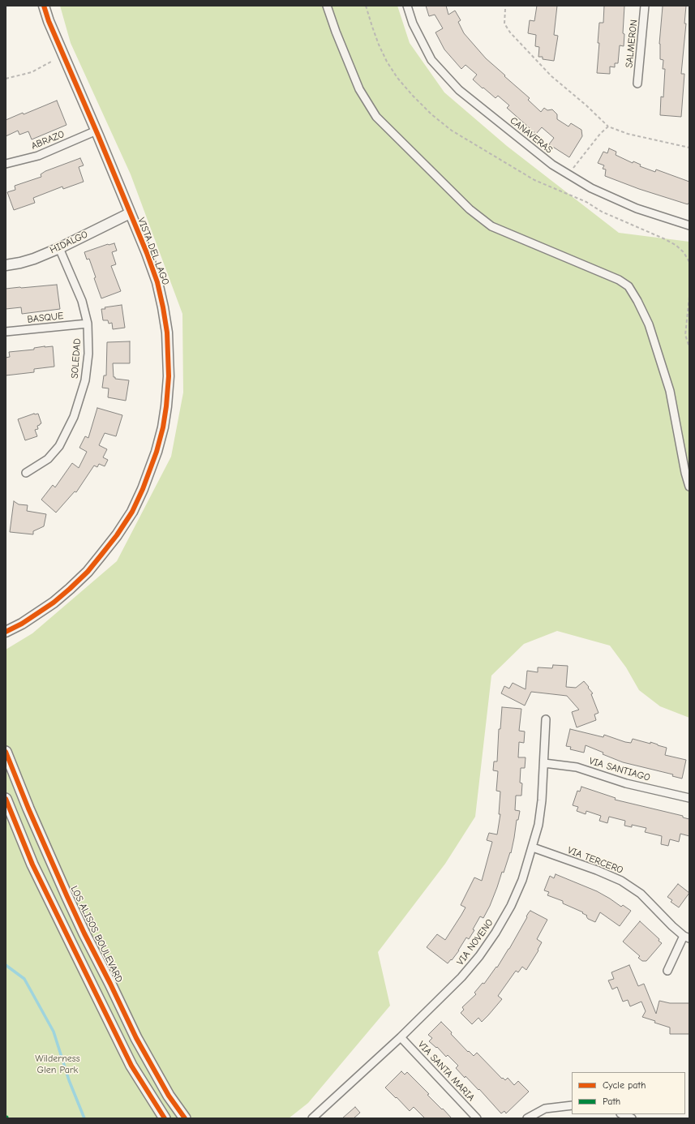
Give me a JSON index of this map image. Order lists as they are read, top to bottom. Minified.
{"streets":{"main road":["LOS ALISOS BOULEVARD"],"street":["SALMERON","CANAVERAS","ABRAZO","HIDALGO","VISTA DEL LAGO","BASQUE","SOLEDAD","VIA SANTIAGO","VIA TERCERO","VIA NOVENO","VIA SANTA MARIA"]},"crossings":[["ABRAZO","VISTA DEL LAGO"],["HIDALGO","VISTA DEL LAGO"],["HIDALGO","SOLEDAD"],["BASQUE","SOLEDAD"],["VIA SANTIAGO","VIA NOVENO"],["VIA TERCERO","VIA NOVENO"],["VIA NOVENO","VIA SANTA MARIA"]],"parks":["Wilderness Glen Park"],"legend":["Cycle path","Path"]}
